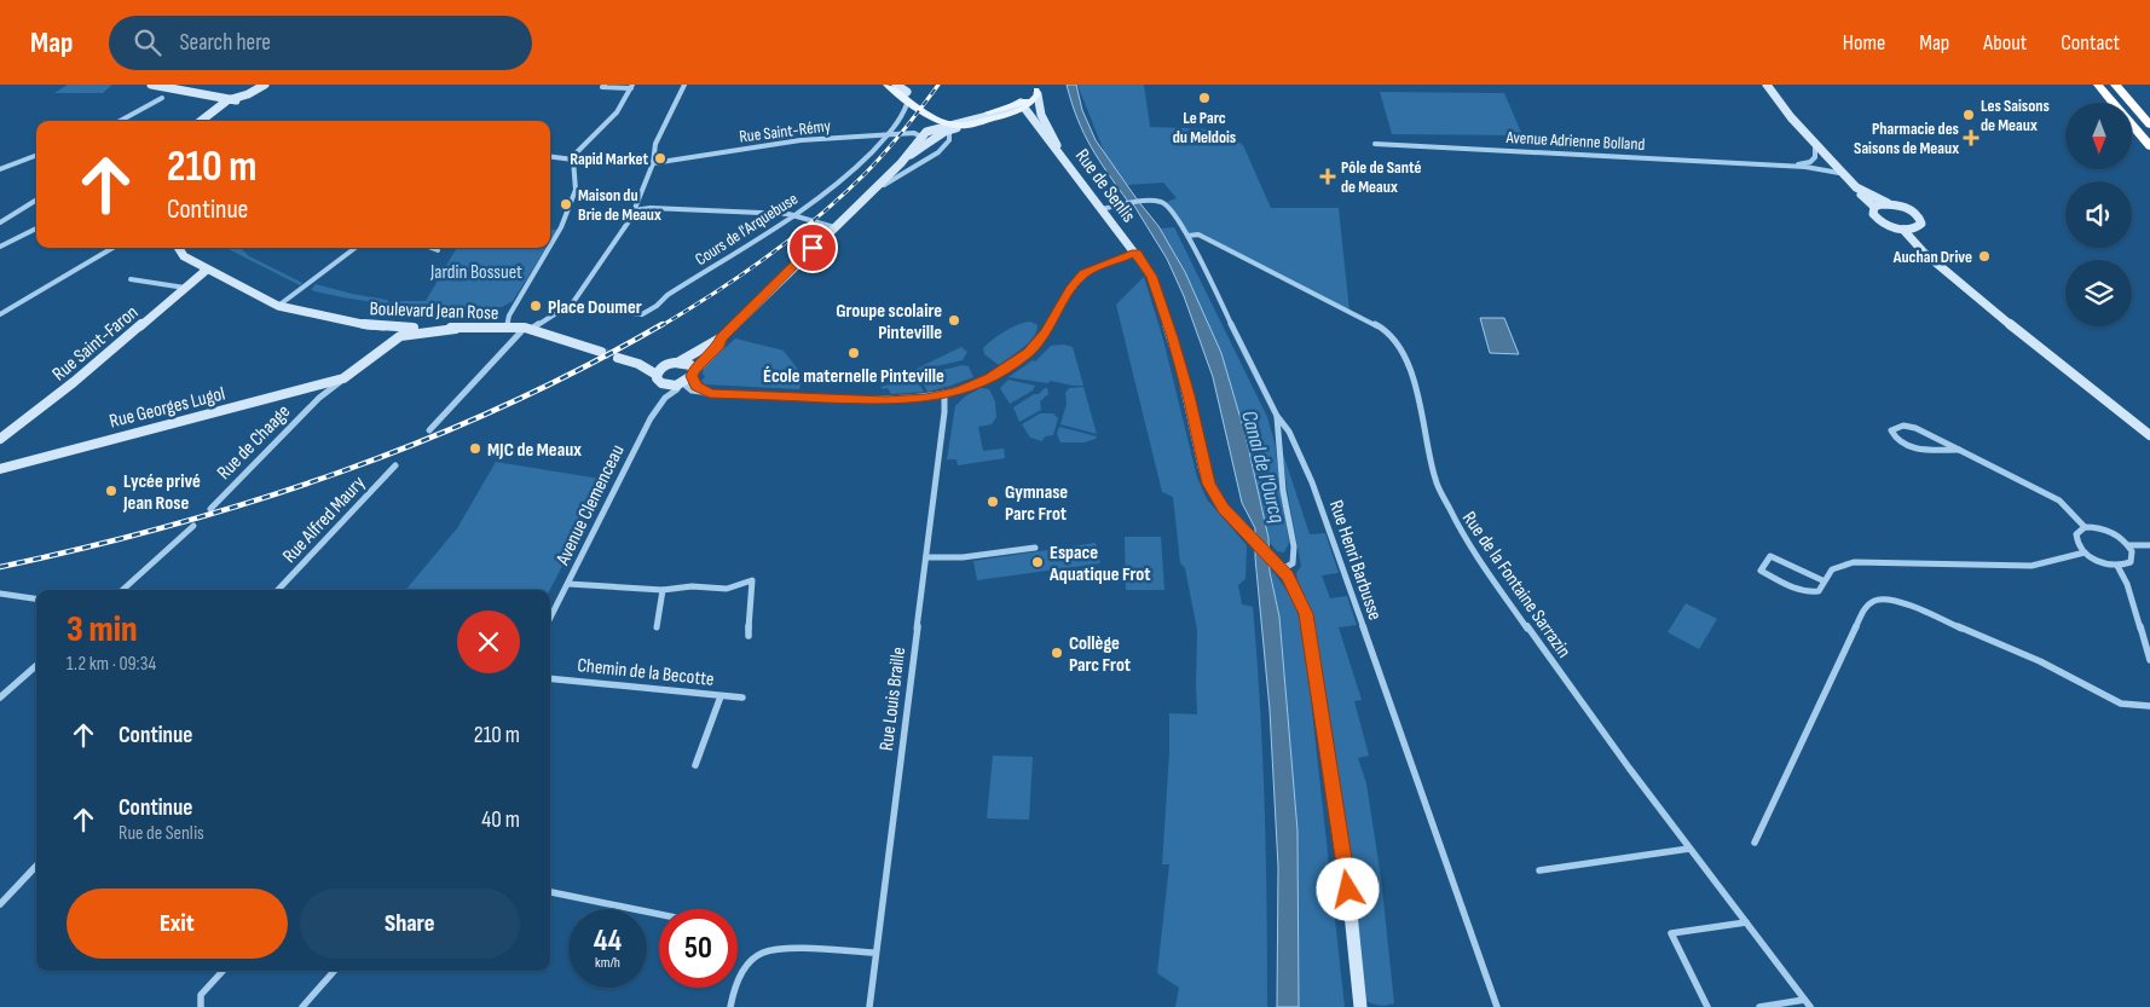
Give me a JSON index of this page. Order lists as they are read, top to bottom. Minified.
{"streets":{"main road":["Rue de Senlis","Boulevard Jean Rose","Rue Saint-Faron","Rue Georges Lugol","Rue de Chaage"],"street":["Rue Saint-Rémy","Avenue Adrienne Bolland","Cours de l'Arquebuse","Avenue Clemenceau","Rue Alfred Maury","Rue Henri Barbusse","Rue de la Fontaine Sarrazin","Chemin de la Becotte","Rue Louis Braille"]},"crossings":[["Rue Saint-Rémy","Cours de l'Arquebuse"],["Rue de Senlis","Rue Henri Barbusse"],["Boulevard Jean Rose","Rue Saint-Faron"],["Boulevard Jean Rose","Rue de Chaage"],["Rue Georges Lugol","Rue de Chaage"],["Rue Henri Barbusse","Rue de la Fontaine Sarrazin"]],"water":["Canal de l'Ourcq"],"parks":["Jardin Bossuet"],"places":{"other":["Le Parc du Meldois","Les Saisons de Meaux","Rapid Market","Maison du Brie de Meaux","Auchan Drive","Place Doumer","Groupe scolaire Pinteville","École maternelle Pinteville","MJC de Meaux","Lycée privé Jean Rose","Gymnase Parc Frot","Espace Aquatique Frot","Collège Parc Frot"],"health":["Pharmacie des Saisons de Meaux","Pôle de Santé de Meaux"]},"north":"bottom","page":{"header":"Map","search":"Search here","nav":["Home","Map","About","Contact"],"turn":["210 m","Continue"],"heading":["3 min","1.2 km · 09:34"],"list":[{"name":"Continue","value":"210 m"},{"name":"Continue","note":"Rue de Senlis","value":"40 m"}],"buttons":["Exit","Share"],"speed":"44 km/h","limit":"50"}}
